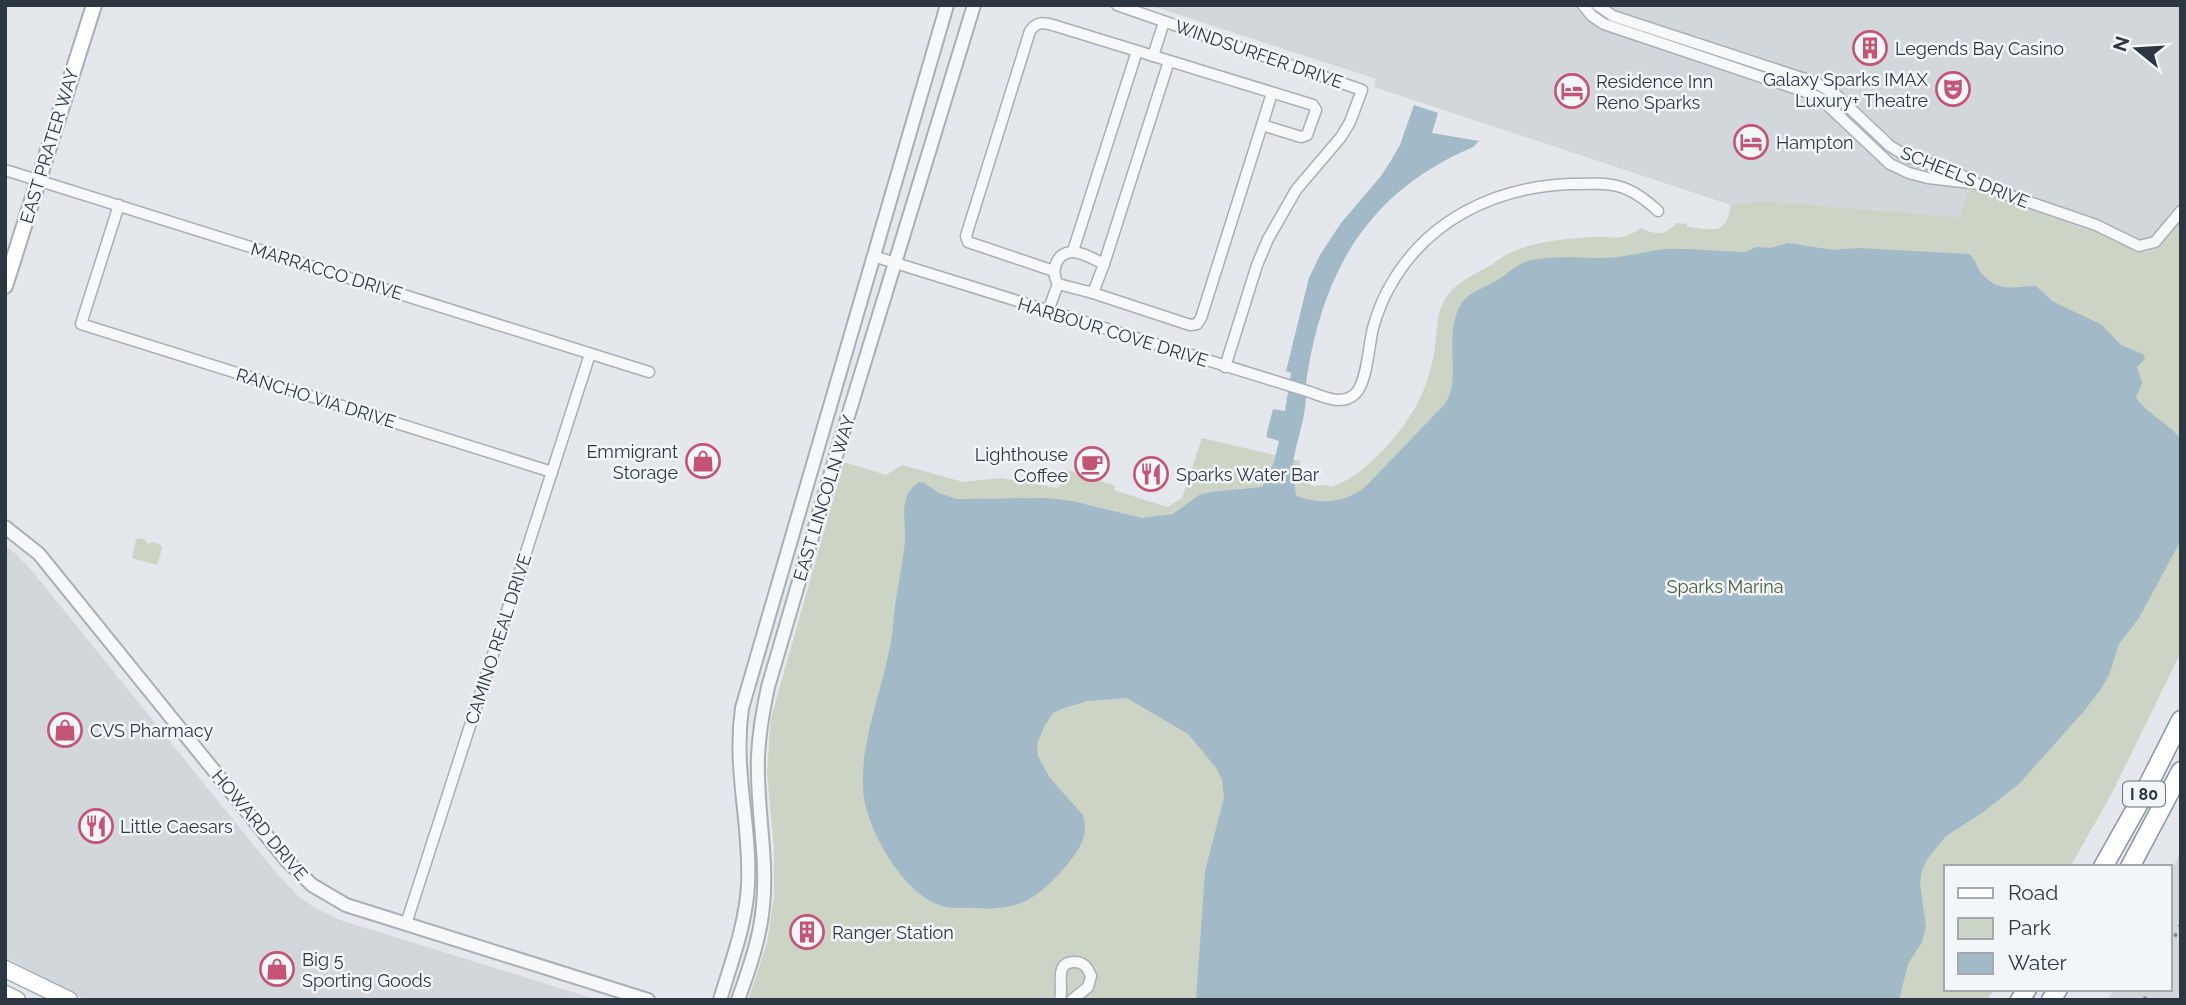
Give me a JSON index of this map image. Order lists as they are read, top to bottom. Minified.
{"streets":{"highway":["I 80"],"main road":["EAST PRATER WAY"],"street":["WINDSURFER DRIVE","SCHEELS DRIVE","MARRACCO DRIVE","HARBOUR COVE DRIVE","RANCHO VIA DRIVE","EAST LINCOLN WAY","CAMINO REAL DRIVE","HOWARD DRIVE"]},"crossings":[["WINDSURFER DRIVE","HARBOUR COVE DRIVE"],["EAST PRATER WAY","MARRACCO DRIVE"],["MARRACCO DRIVE","RANCHO VIA DRIVE"],["MARRACCO DRIVE","CAMINO REAL DRIVE"],["HARBOUR COVE DRIVE","EAST LINCOLN WAY"],["RANCHO VIA DRIVE","CAMINO REAL DRIVE"],["CAMINO REAL DRIVE","HOWARD DRIVE"]],"parks":["Sparks Marina"],"places":{"building":["Legends Bay Casino","Ranger Station"],"theatre":["Galaxy Sparks IMAX Luxury+ Theatre"],"hotel":["Residence Inn Reno Sparks","Hampton"],"shop":["Emmigrant Storage","CVS Pharmacy","Big 5 Sporting Goods"],"cafe":["Lighthouse Coffee"],"restaurant":["Sparks Water Bar","Little Caesars"]},"legend":["Road","Park","Water"],"north":"left"}
